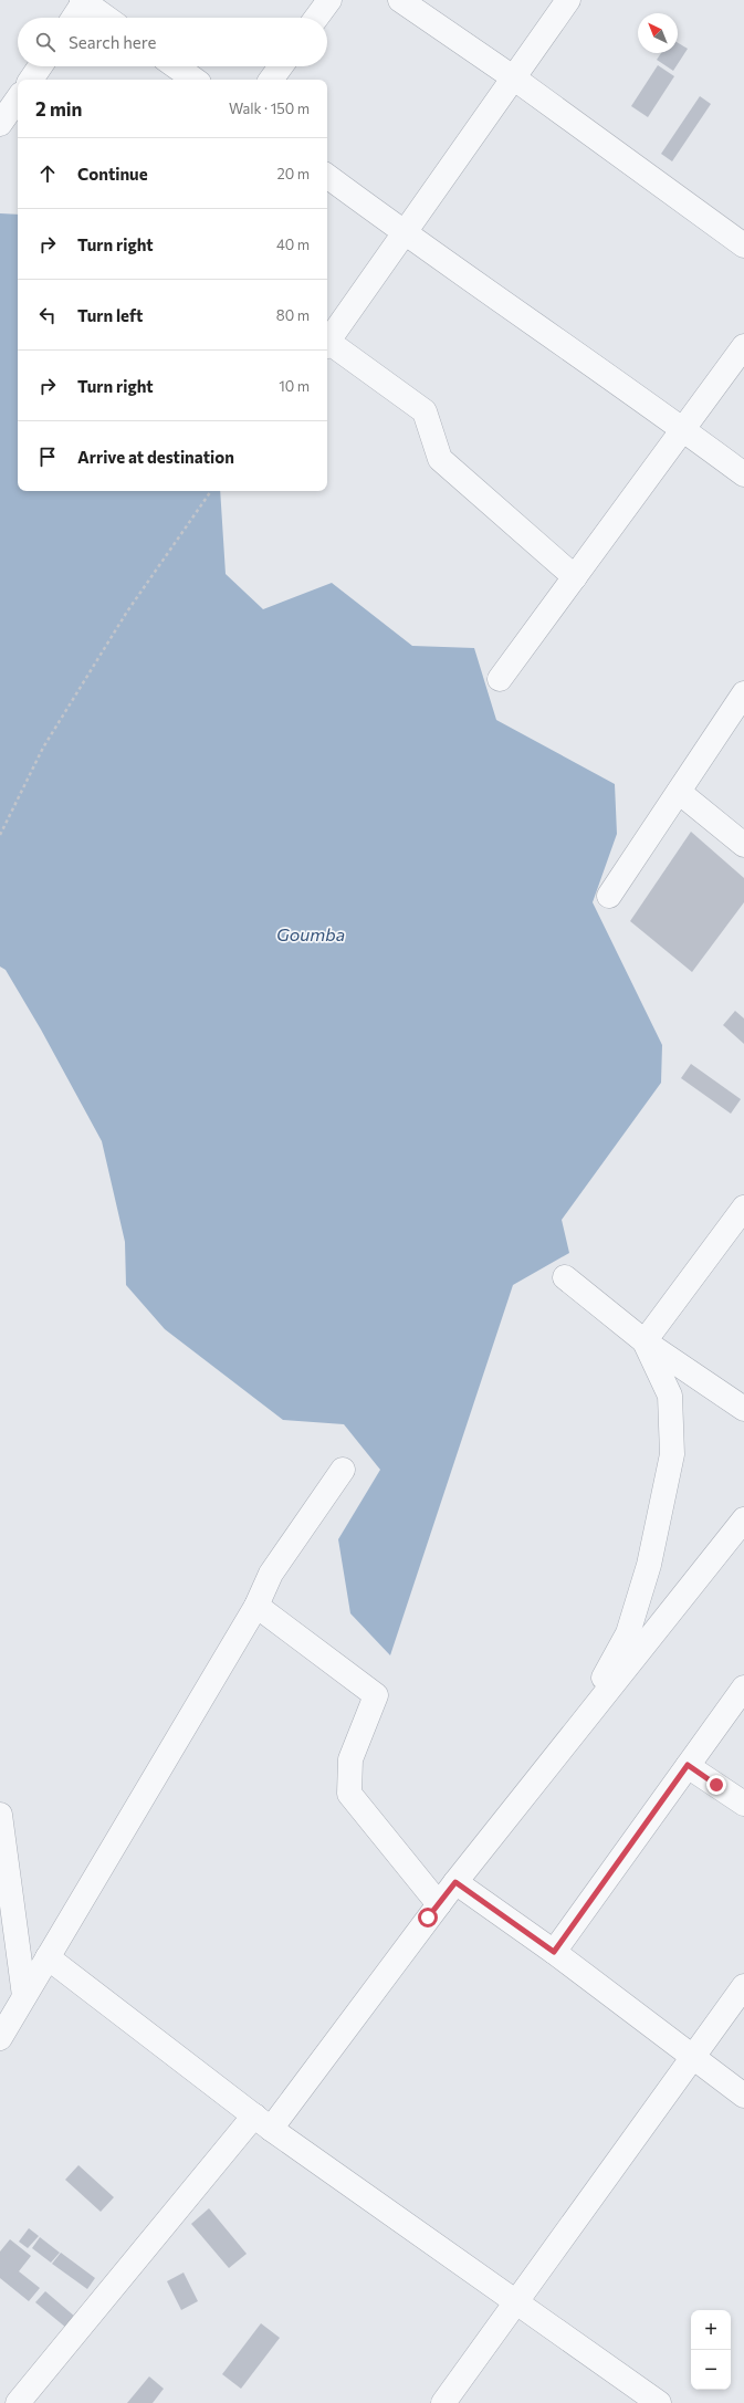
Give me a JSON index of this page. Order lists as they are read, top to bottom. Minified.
{"water":["Goumba"],"north":"top left","page":{"search":"Search here","heading":["2 min","Walk · 150 m"],"list":[["Continue","20 m"],["Turn right","40 m"],["Turn left","80 m"],["Turn right","10 m"],"Arrive at destination"],"map_buttons":["+","−"]}}
